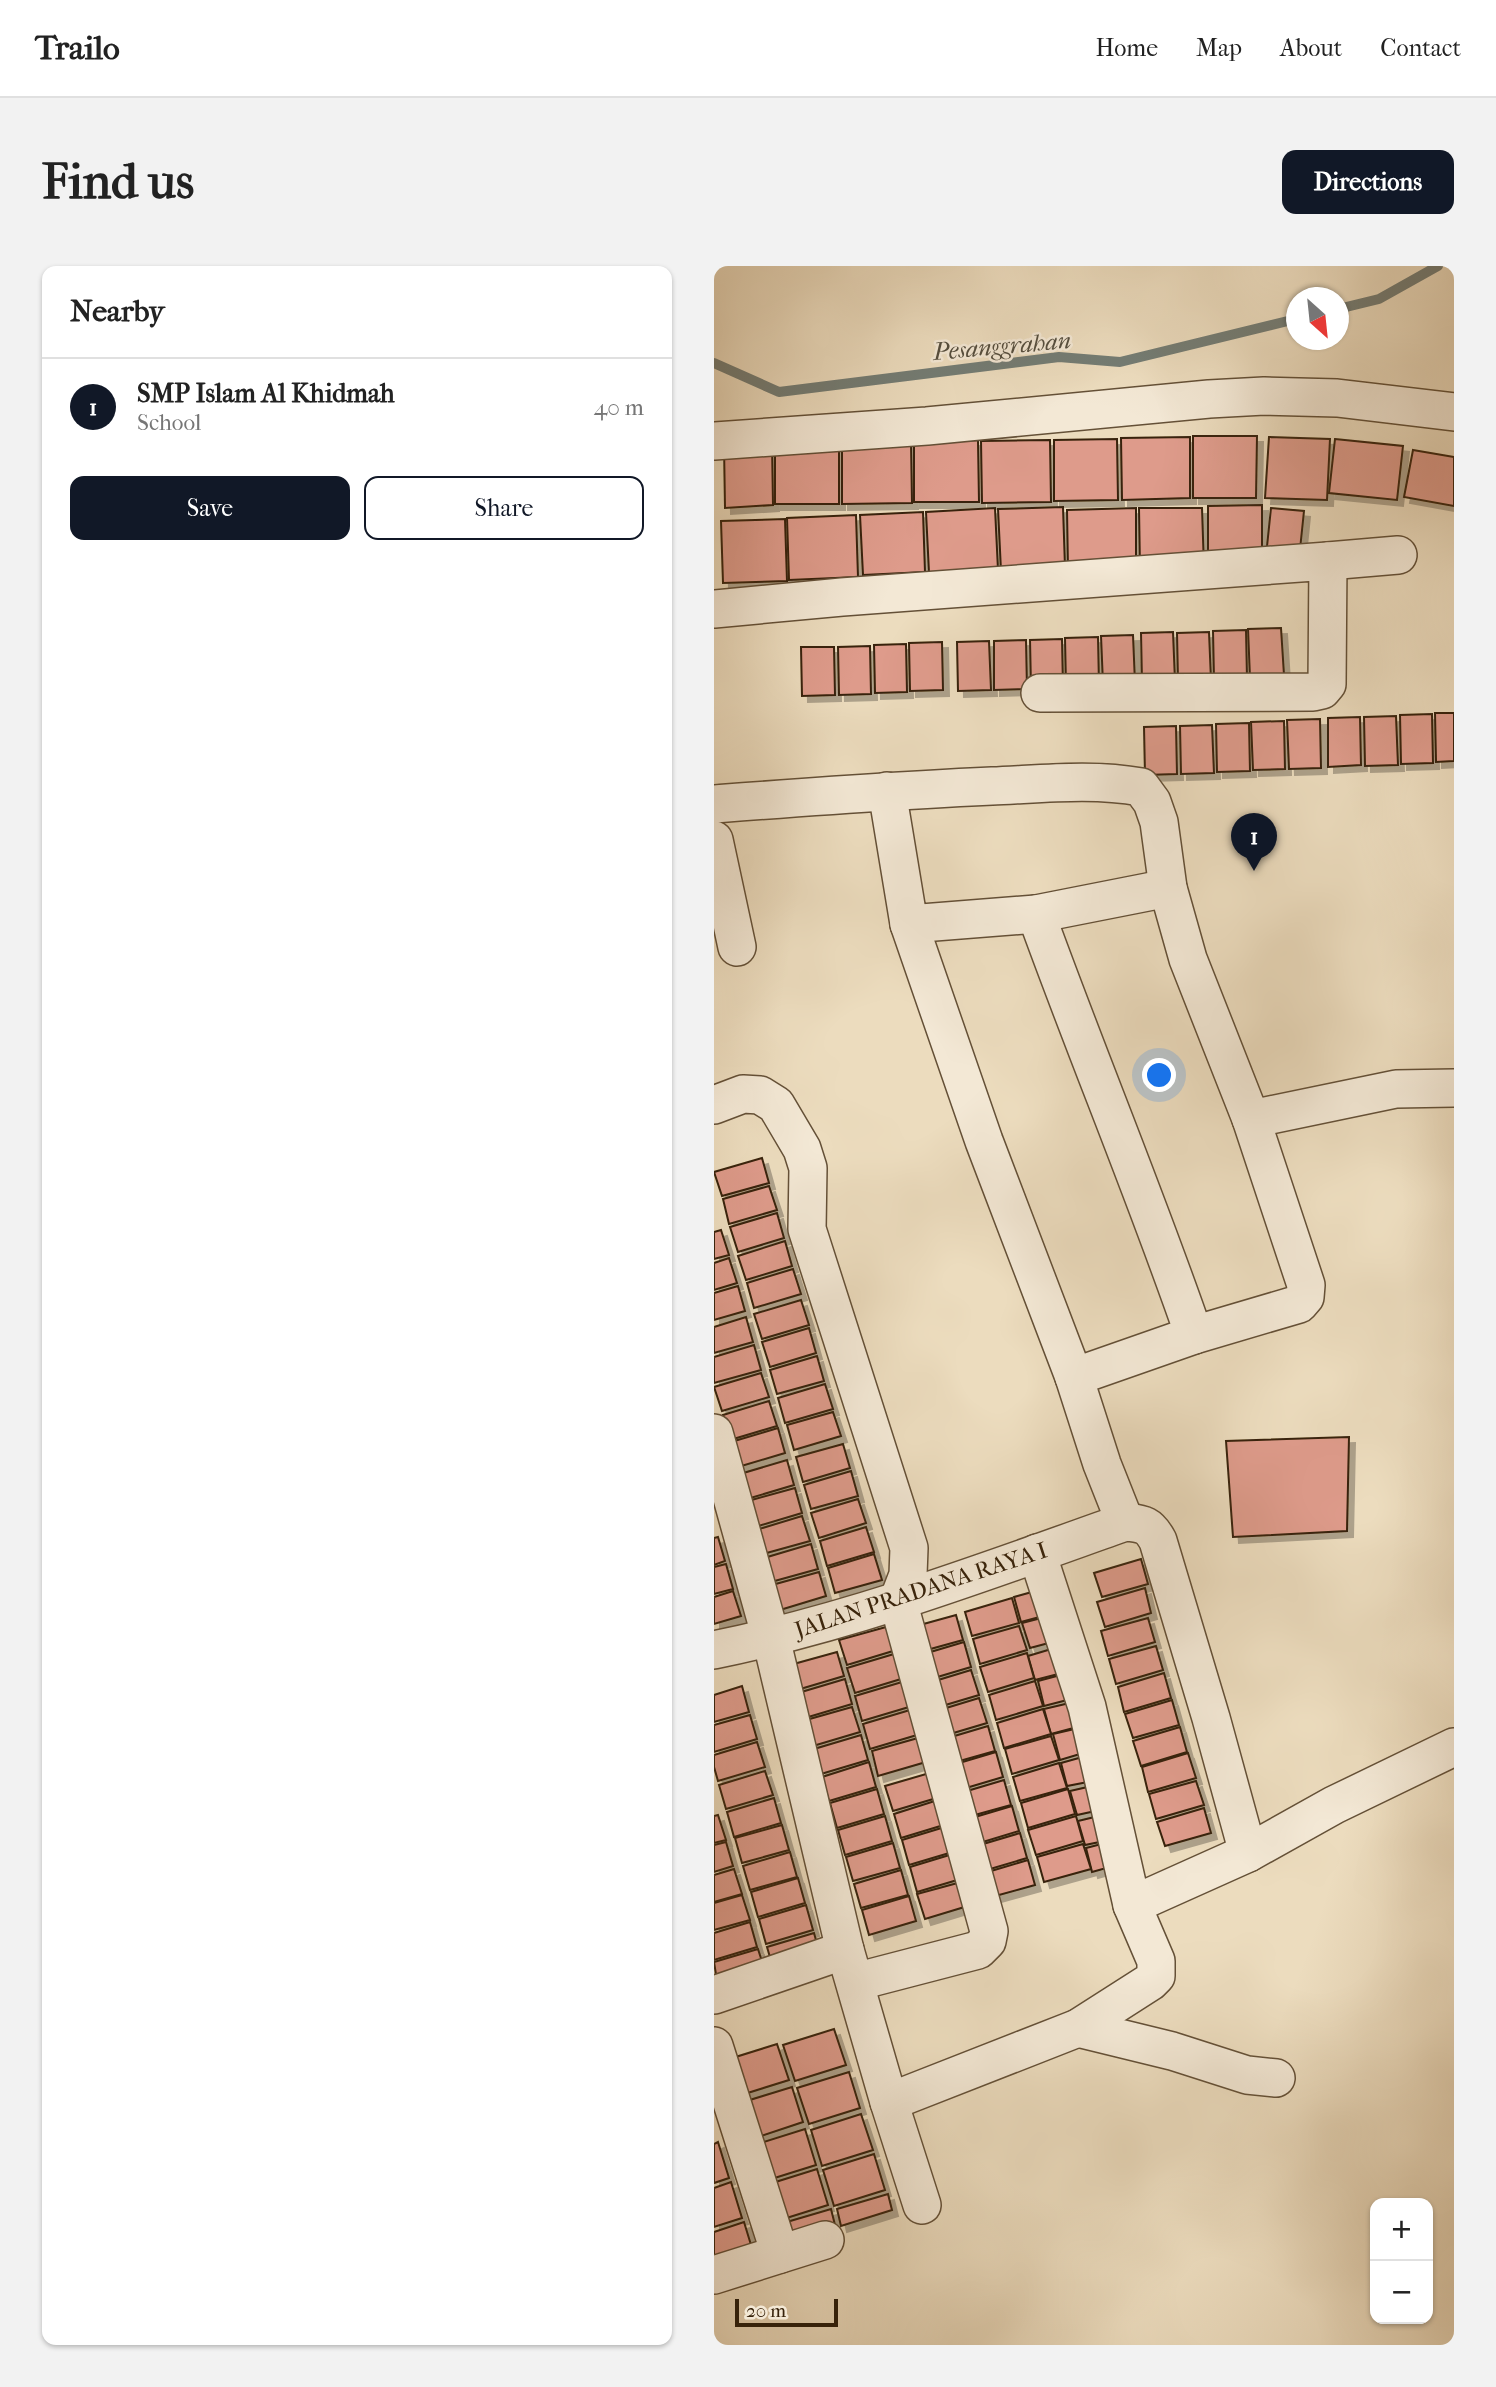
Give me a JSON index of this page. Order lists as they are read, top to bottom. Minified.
{"streets":{"street":["JALAN PRADANA RAYA I"]},"water":["Pesanggrahan"],"scale_bar":"20 m","north":"bottom right","page":{"header":"Trailo","nav":["Home","Map","About","Contact"],"buttons":["Directions",["Save","Share"]],"title":"Find us","heading":"Nearby","list":[{"mark":"1","name":"SMP Islam Al Khidmah","note":"School","value":"40 m"}],"pins":"1","map_buttons":["+","−"],"scale":"20 m"}}
